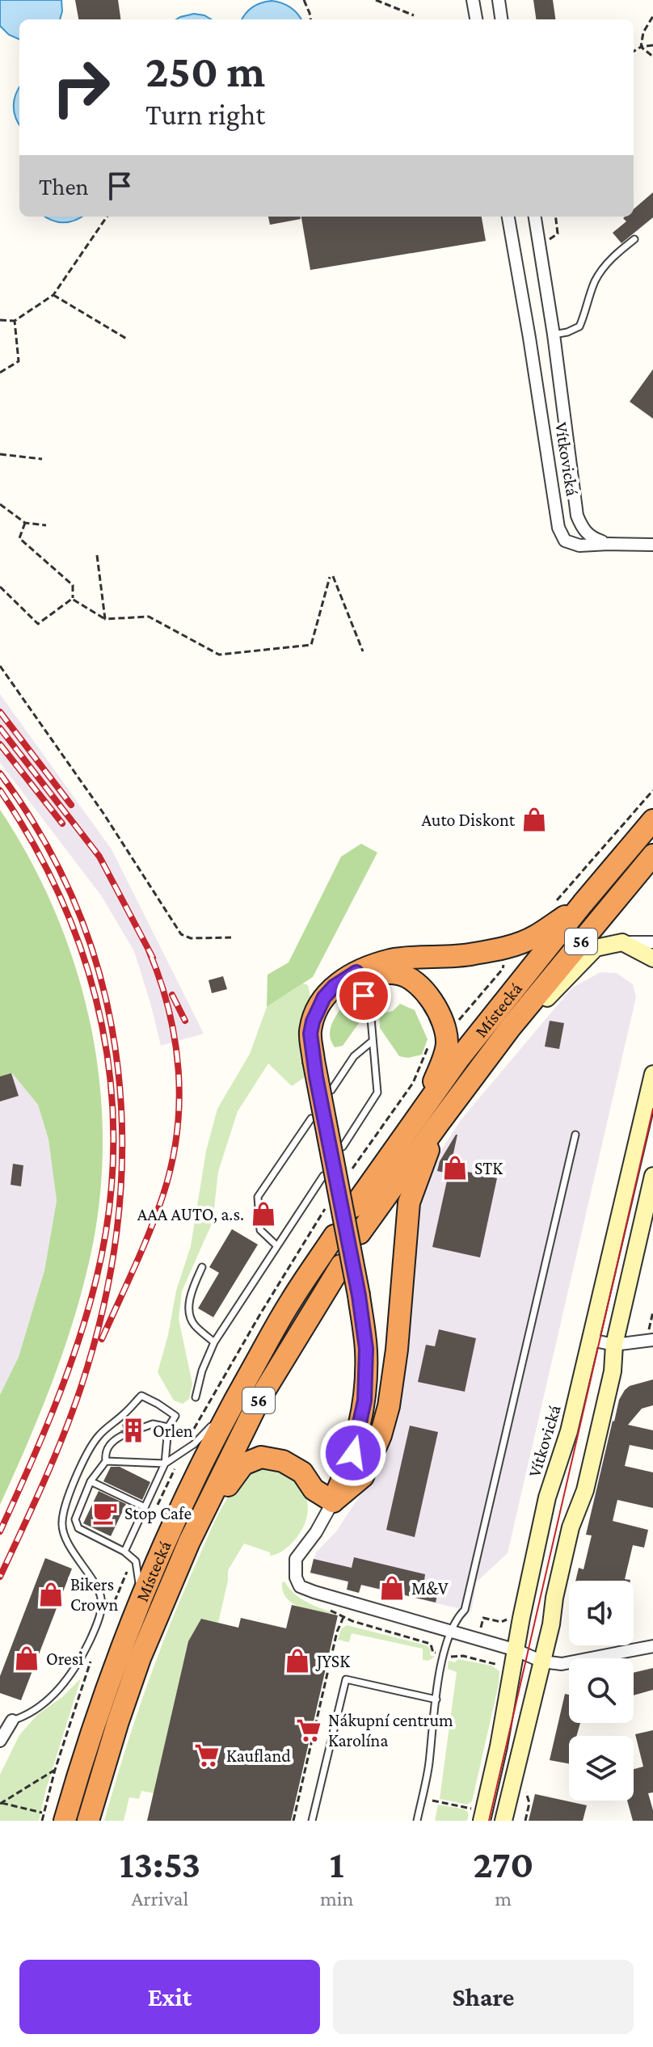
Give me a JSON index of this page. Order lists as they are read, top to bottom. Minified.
{"streets":{"highway":["56","Místecká"],"street":["Vítkovická"]},"places":{"shop":["Auto Diskont","STK","AAA AUTO, a.s.","M&V","Bikers Crown","Oresi","JYSK"],"building":["Orlen"],"cafe":["Stop Cafe"],"supermarket":["Nákupní centrum Karolína","Kaufland"]},"page":{"turn":["250 m","Turn right"],"then":"Then","eta":["13:53","Arrival","1","min","270","m"],"buttons":["Exit","Share"]}}
